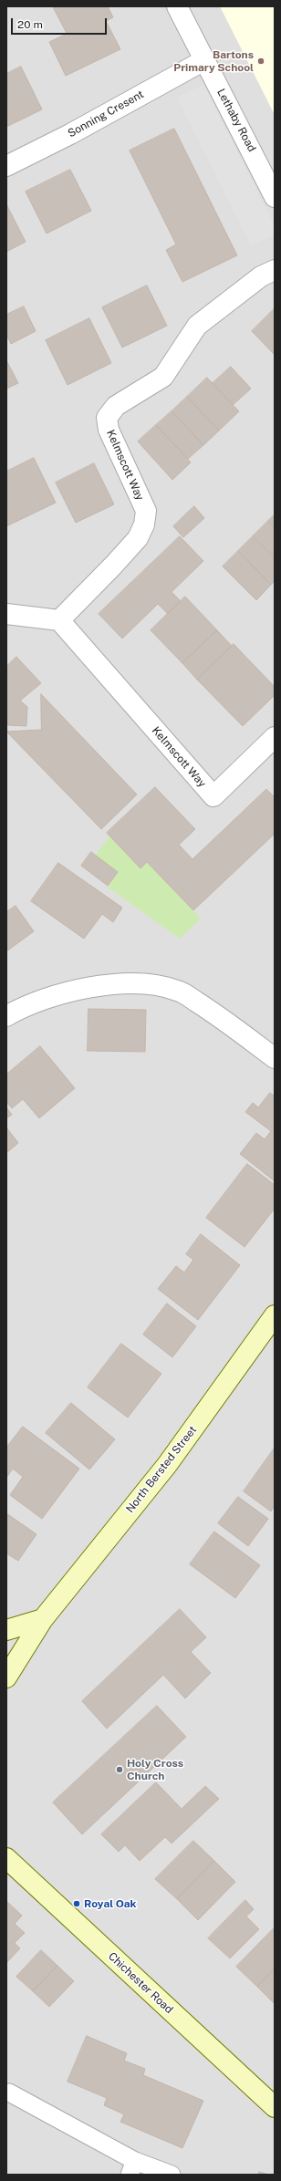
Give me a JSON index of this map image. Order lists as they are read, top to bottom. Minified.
{"streets":{"street":["Sonning Cresent","Lethaby Road","Kelmscott Way","North Bersted Street","Chichester Road"]},"crossings":[["Sonning Cresent","Lethaby Road"]],"places":["Bartons Primary School","Holy Cross Church","Royal Oak"],"scale_bar":"20 m"}
